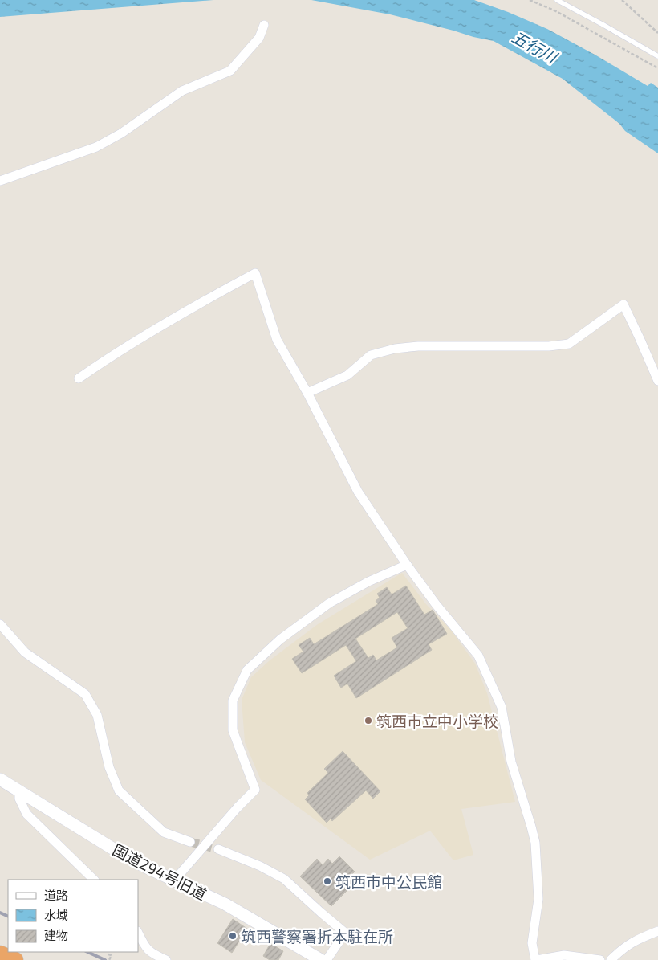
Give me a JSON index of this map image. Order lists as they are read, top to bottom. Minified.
{"streets":{"street":["国道294号旧道"]},"water":["五行川"],"places":["筑西市立中小学校","筑西市中公民館","筑西警察署折本駐在所"],"legend":["道路","水域","建物"]}
